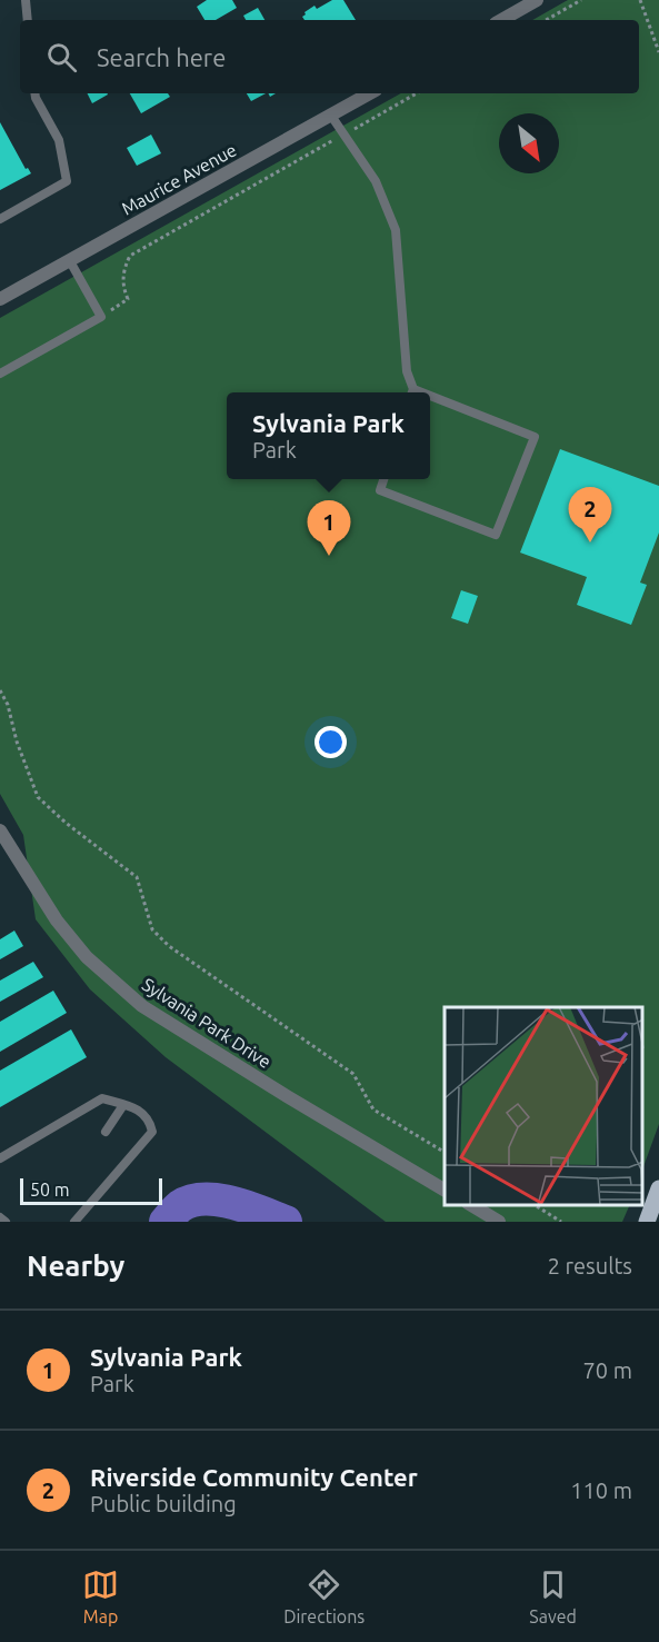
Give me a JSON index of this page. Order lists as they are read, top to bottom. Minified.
{"streets":{"street":["Maurice Avenue","Sylvania Park Drive"]},"scale_bar":"50 m","north":"bottom right","page":{"search":"Search here","popup":["Sylvania Park","Park"],"pins":["2","1"],"scale":"50 m","heading":["Nearby","2 results"],"list":[{"mark":"1","name":"Sylvania Park","note":"Park","value":"70 m"},{"mark":"2","name":"Riverside Community Center","note":"Public building","value":"110 m"}],"nav":["Map","Directions","Saved"]}}
